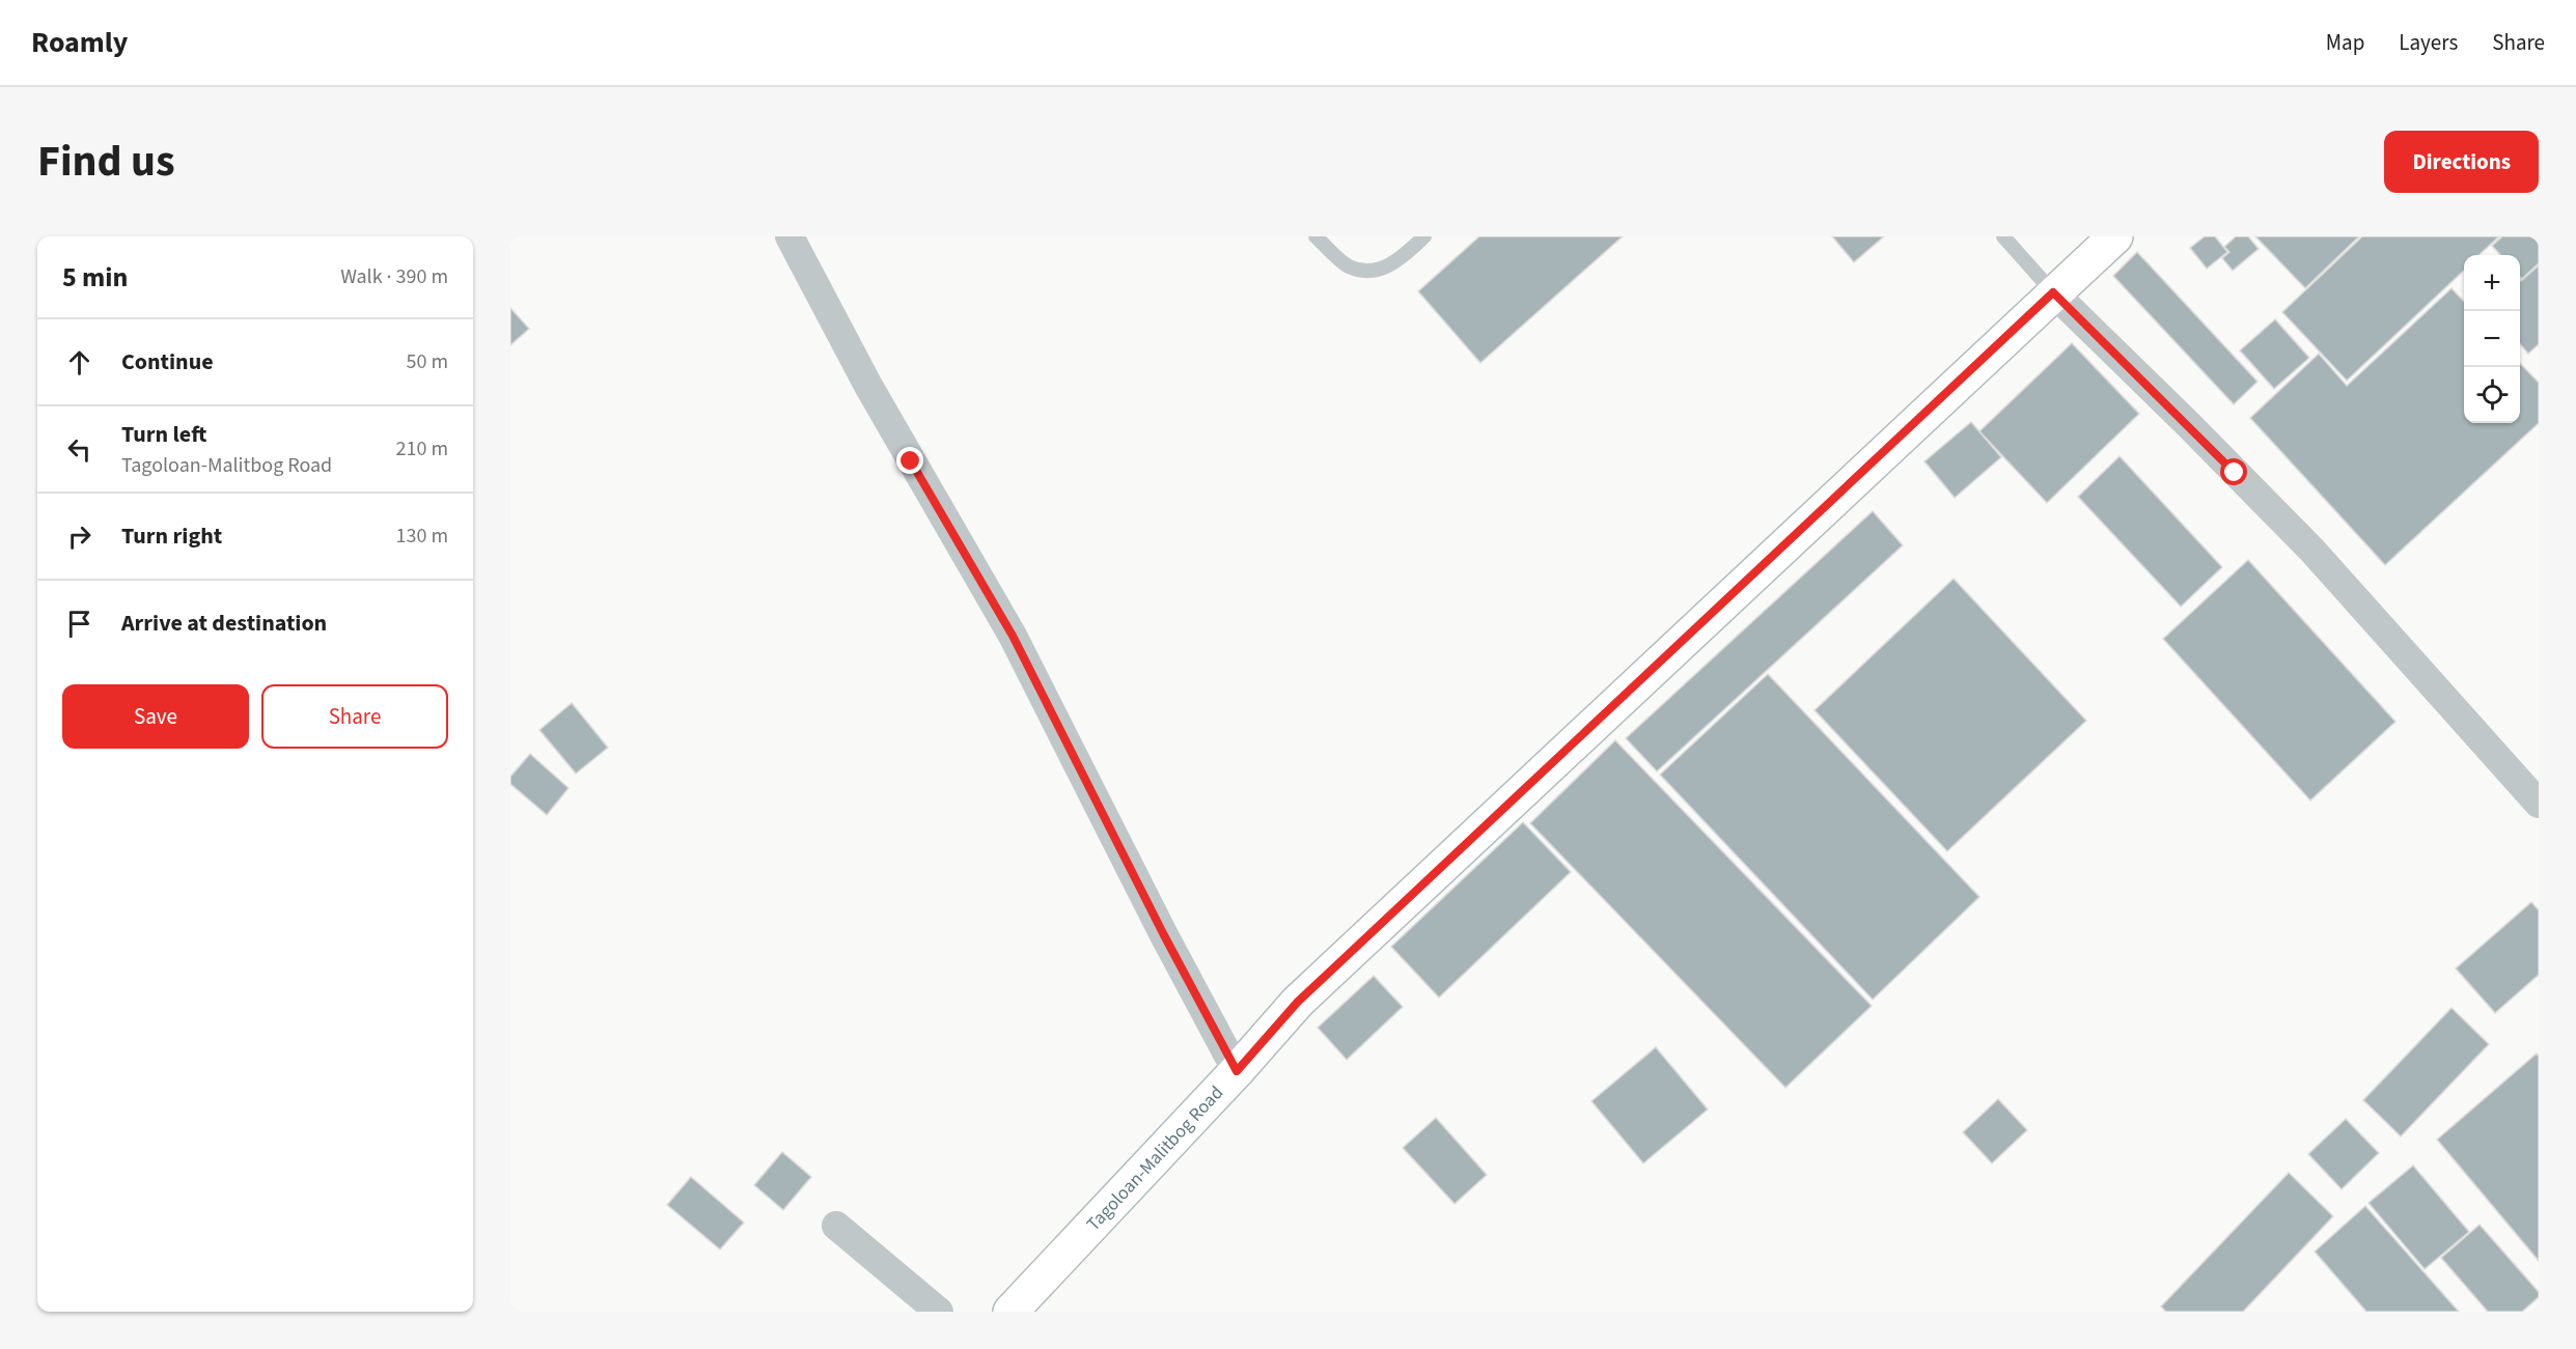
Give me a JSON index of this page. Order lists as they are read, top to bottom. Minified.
{"streets":{"main road":["Tagoloan-Malitbog Road"]},"page":{"header":"Roamly","nav":["Map","Layers","Share"],"title":"Find us","buttons":["Directions",["Save","Share"]],"heading":["5 min","Walk · 390 m"],"map_buttons":["+","−"],"list":[["Continue","50 m"],["Turn left","Tagoloan-Malitbog Road","210 m"],["Turn right","130 m"],"Arrive at destination"]}}
